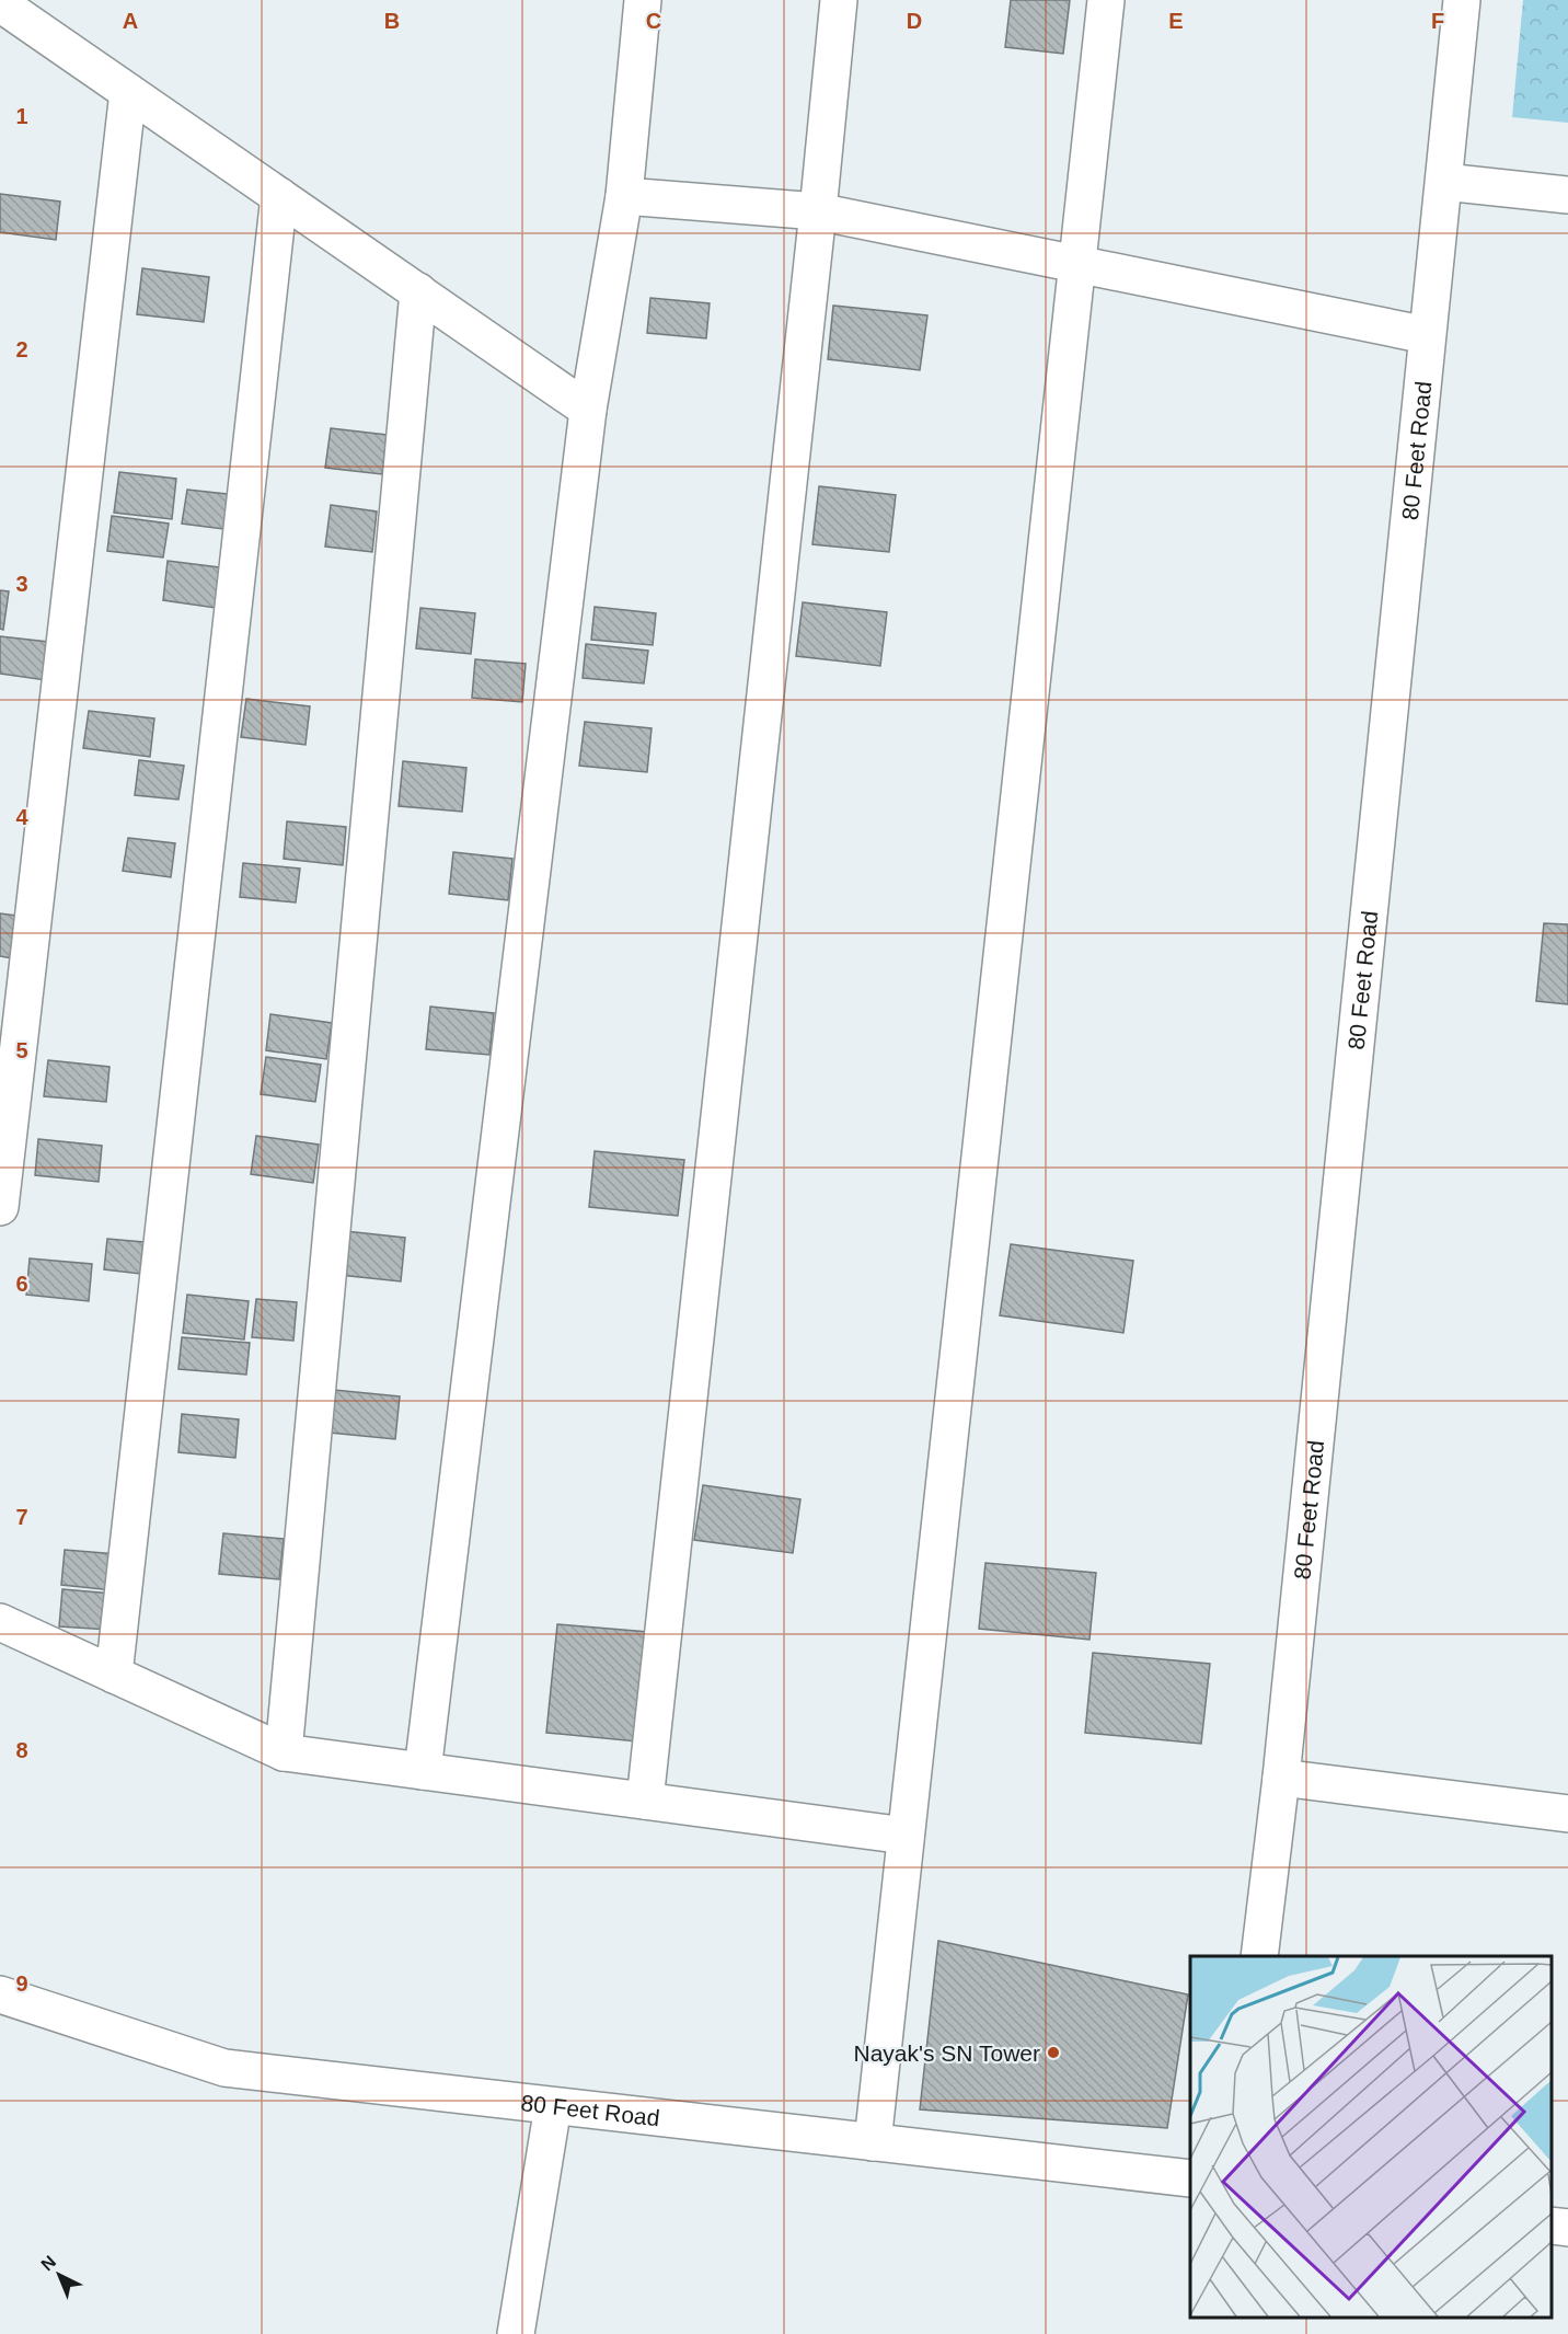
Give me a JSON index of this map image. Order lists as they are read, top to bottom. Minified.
{"streets":{"street":["80 Feet Road"]},"places":["Nayak's SN Tower"],"north":"top left","grid":{"columns":["A","B","C","D","E","F"],"rows":["1","2","3","4","5","6","7","8","9"]}}
